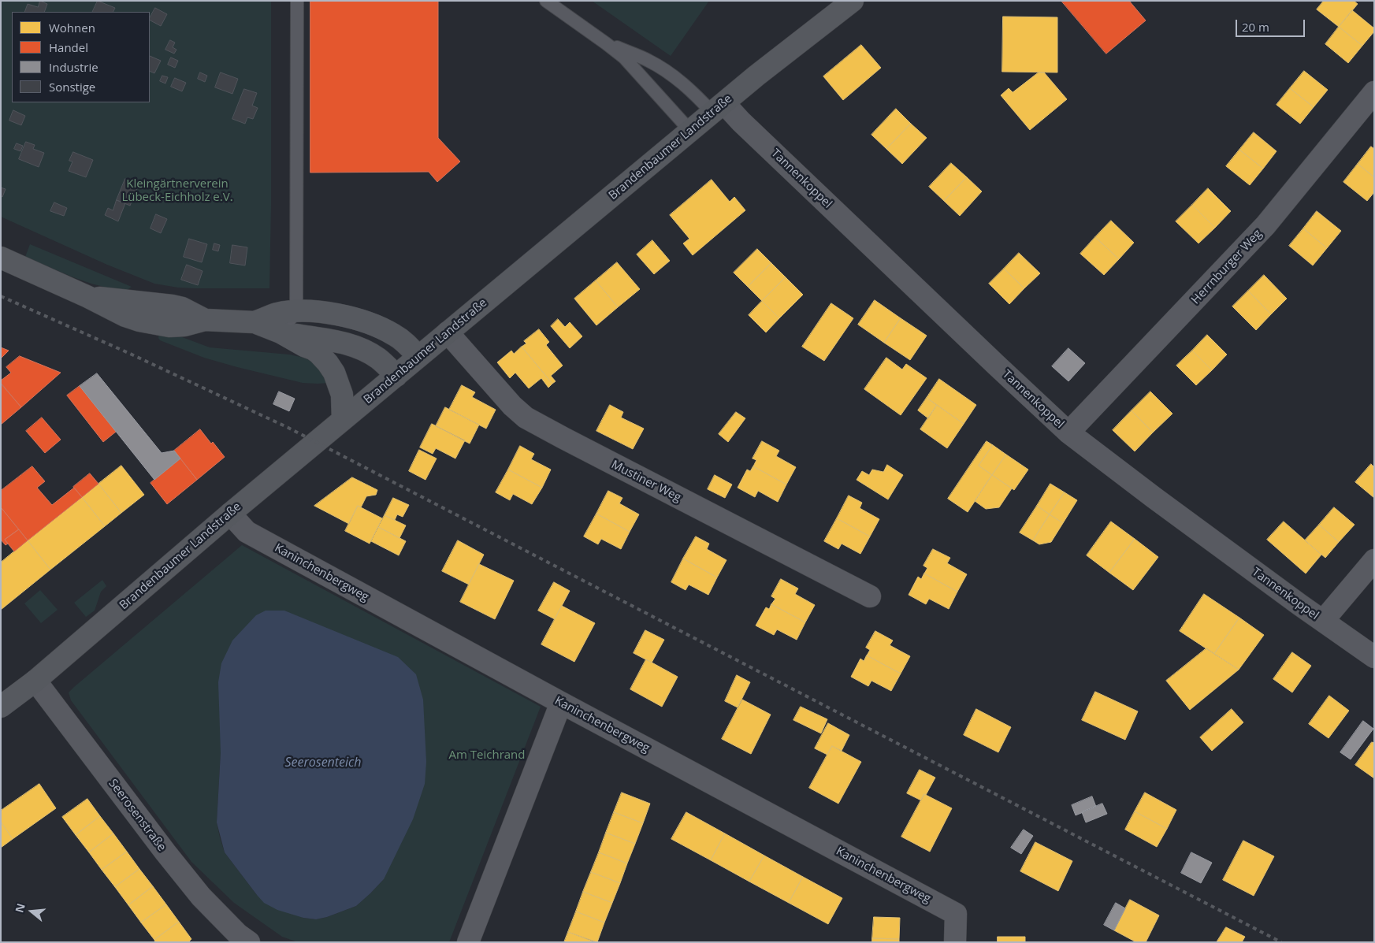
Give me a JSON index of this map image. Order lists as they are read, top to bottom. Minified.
{"streets":{"main road":["Brandenbaumer Landstraße"],"street":["Tannenkoppel","Herrnburger Weg","Mustiner Weg","Kaninchenbergweg","Seerosenstraße"]},"crossings":[["Brandenbaumer Landstraße","Tannenkoppel"],["Brandenbaumer Landstraße","Mustiner Weg"],["Brandenbaumer Landstraße","Kaninchenbergweg"],["Brandenbaumer Landstraße","Seerosenstraße"],["Tannenkoppel","Herrnburger Weg"]],"water":["Seerosenteich"],"parks":["Kleingärtnerverein Lübeck-Eichholz e.V.","Am Teichrand"],"legend":["Wohnen","Handel","Industrie","Sonstige"],"scale_bar":"20 m","north":"left"}
